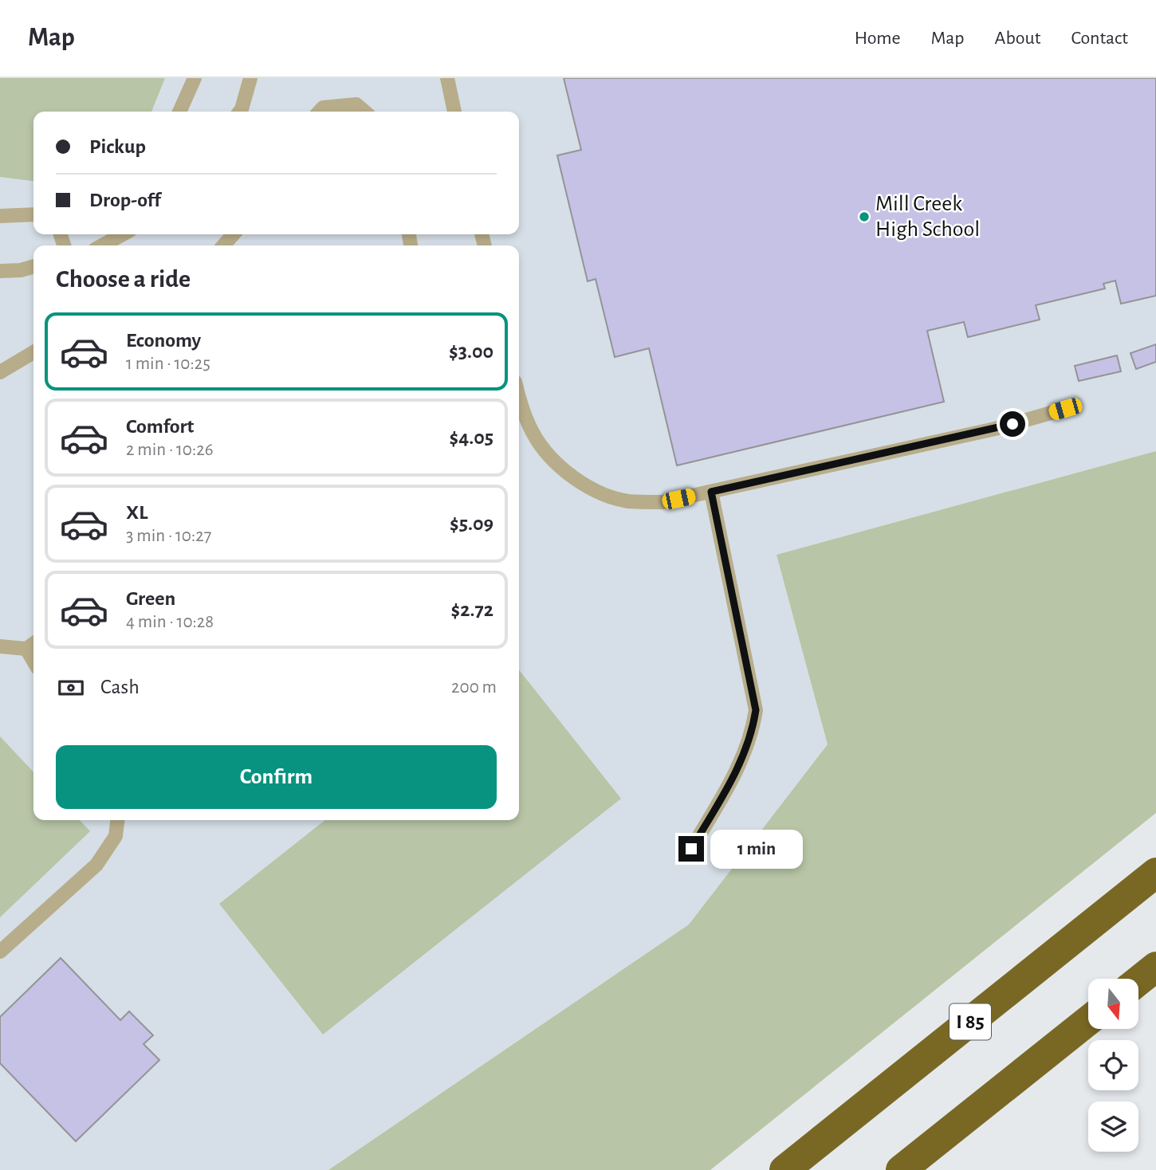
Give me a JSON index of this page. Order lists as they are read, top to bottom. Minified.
{"streets":{"highway":["I 85"]},"places":["Mill Creek High School"],"north":"bottom","page":{"header":"Map","nav":["Home","Map","About","Contact"],"banner":["Pickup","Drop-off"],"heading":"Choose a ride","list":[{"name":"Economy","note":"1 min · 10:25","value":"$3.00"},{"name":"Comfort","note":"2 min · 10:26","value":"$4.05"},{"name":"XL","note":"3 min · 10:27","value":"$5.09"},{"name":"Green","note":"4 min · 10:28","value":"$2.72"}],"pay":["Cash","200 m"],"buttons":"Confirm","bubble":"1 min"}}
